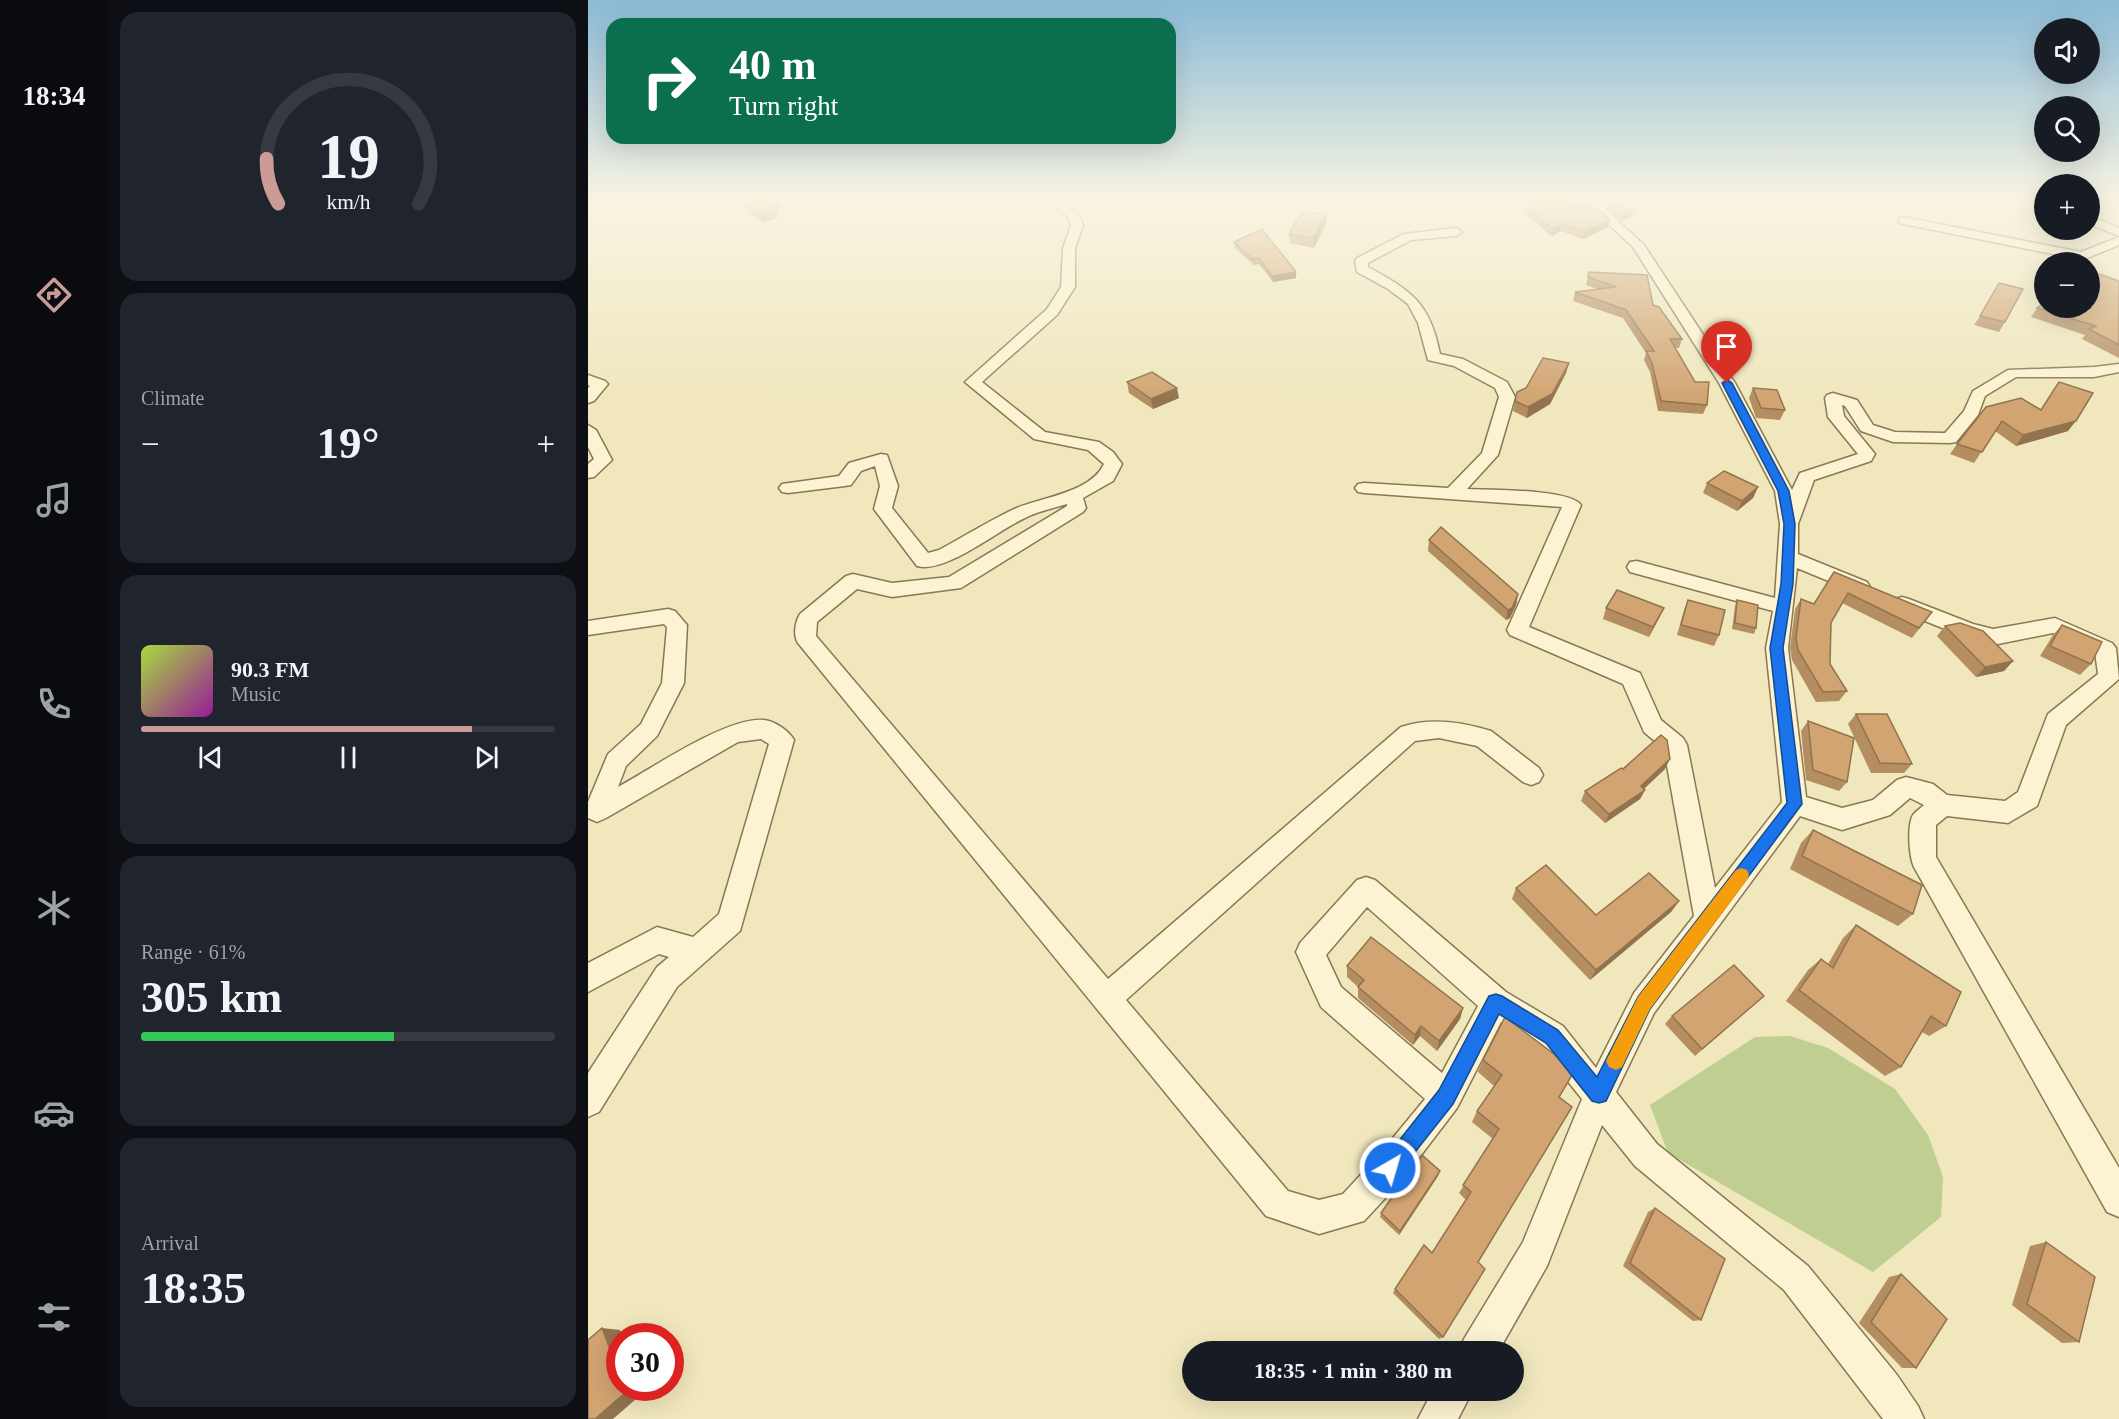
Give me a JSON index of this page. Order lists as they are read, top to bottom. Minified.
{"page":{"tabs":"18:34","map_buttons":["+","−"],"turn":["40 m","Turn right"],"tile":["Climate",["Range · 61%","305 km"],["Arrival","18:35"]],"heat":["−","19°","+"],"song":["90.3 FM","Music"],"limit":"30","trip":"18:35 · 1 min · 380 m","gauge":["19","km/h"]}}
